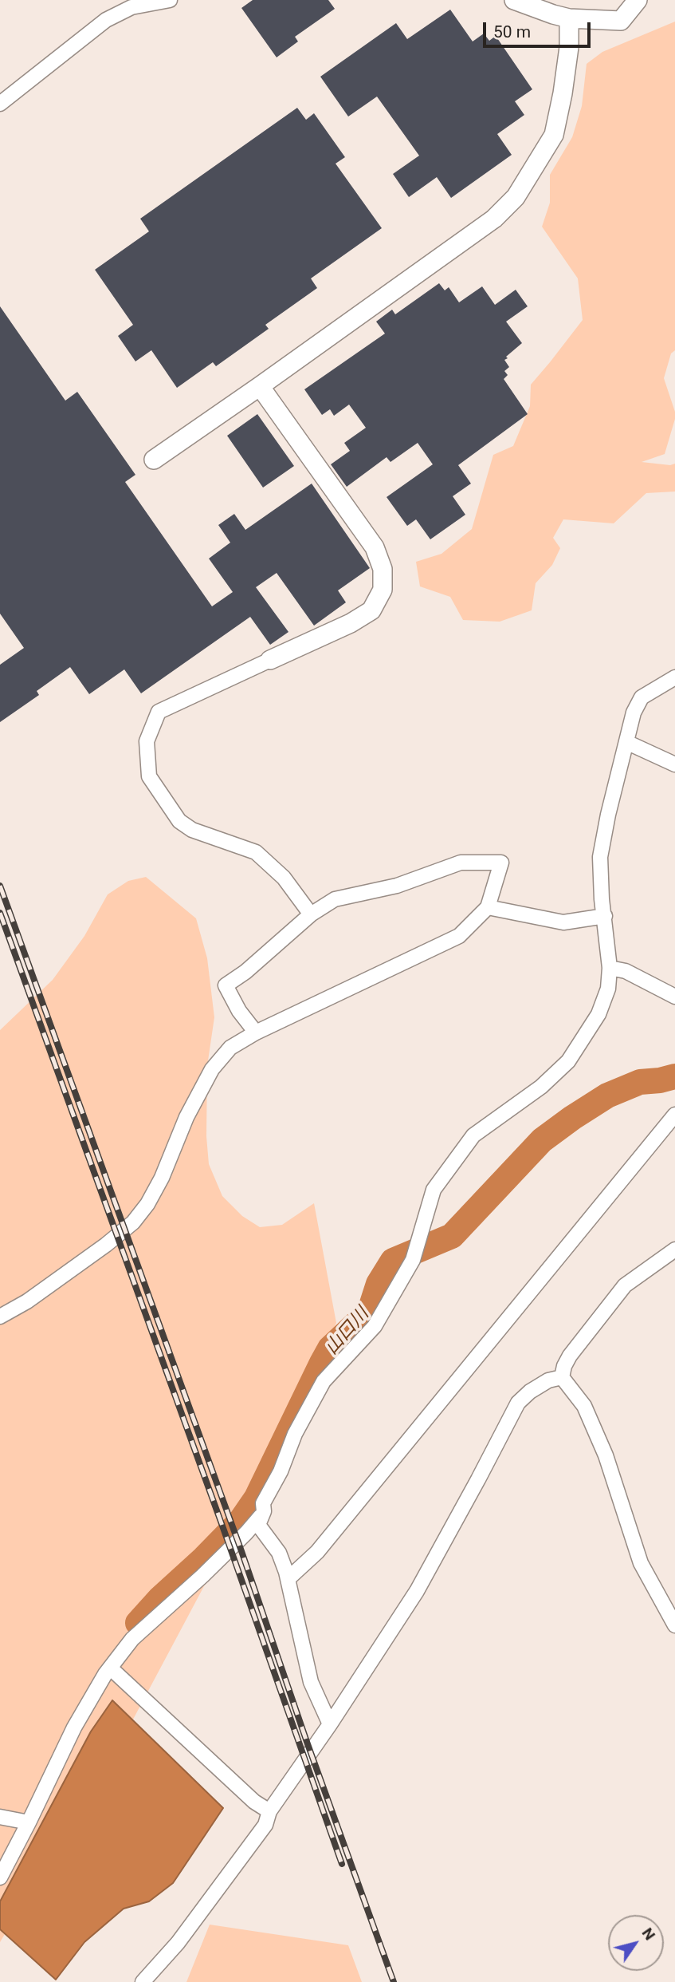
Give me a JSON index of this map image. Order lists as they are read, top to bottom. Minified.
{"water":["山口川"],"scale_bar":"50 m","north":"top right"}
